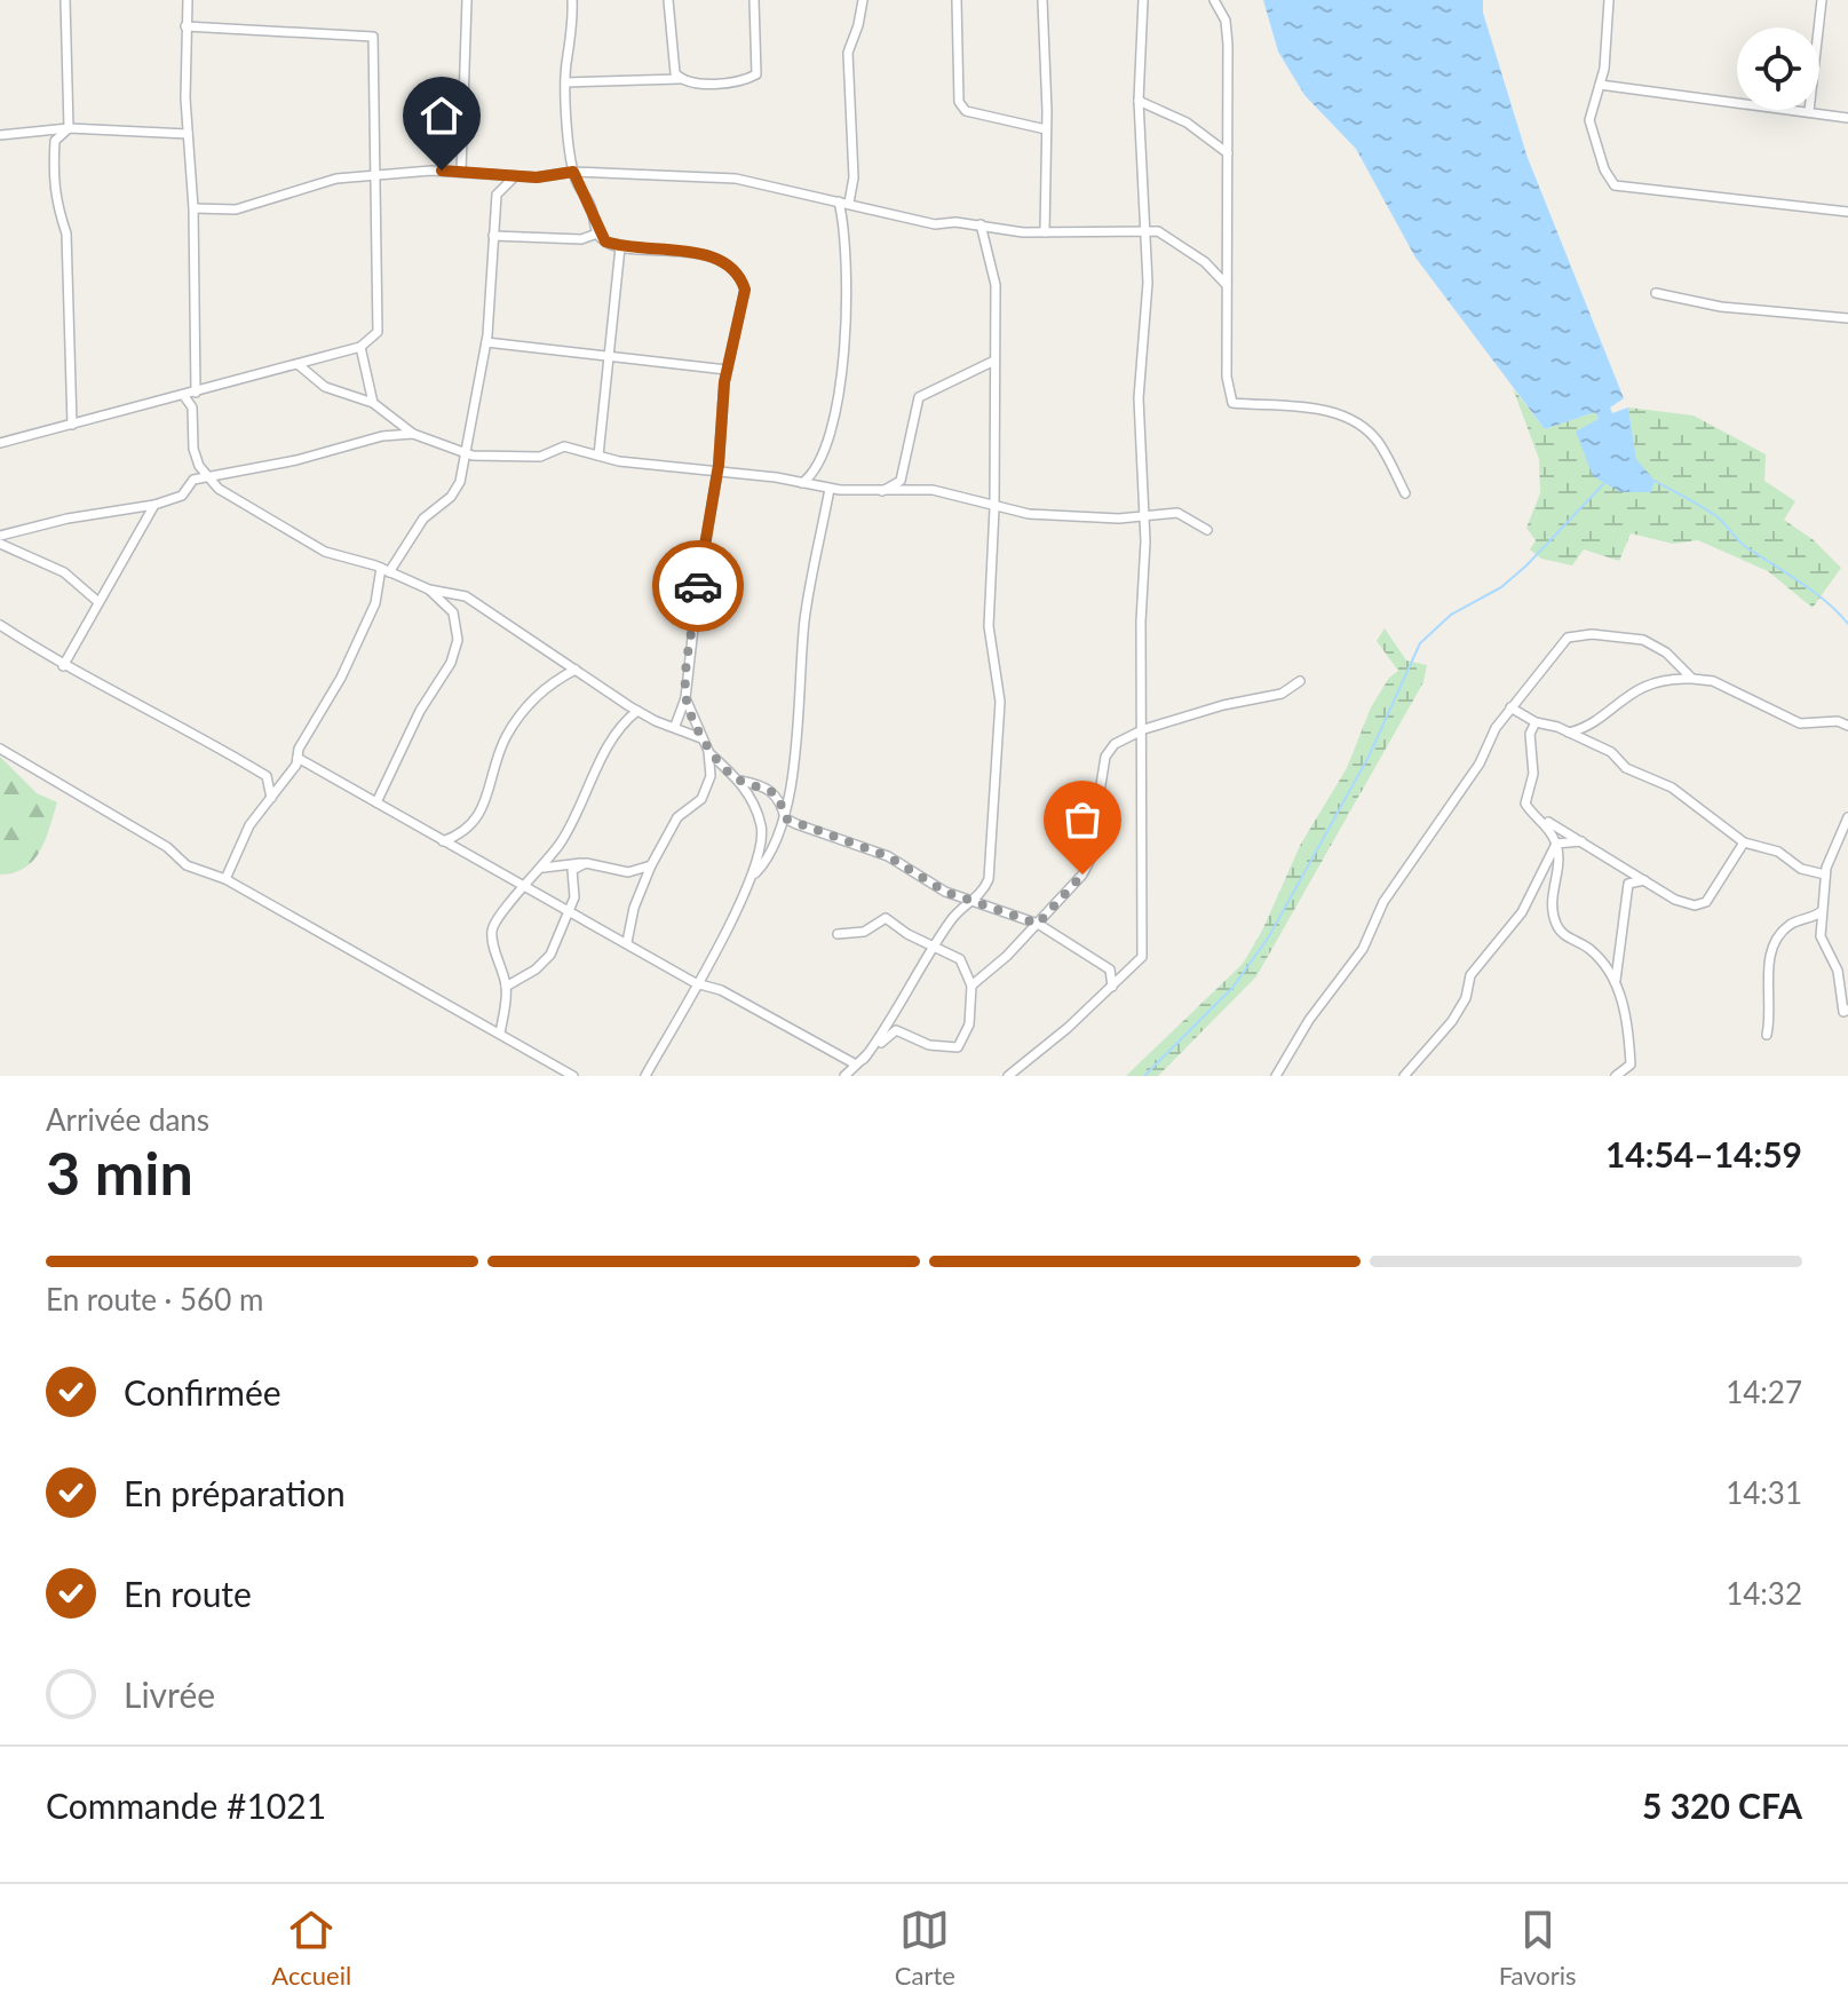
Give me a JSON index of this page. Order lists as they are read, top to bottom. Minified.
{"page":{"heading":["3 min","Arrivée dans","14:54–14:59"],"panel":["Commande #1021","5 320 CFA"],"bar":"En route · 560 m","list":[["Confirmée","14:27"],["En préparation","14:31"],["En route","14:32"],"Livrée"],"tabs":["Accueil","Carte","Favoris"]}}
